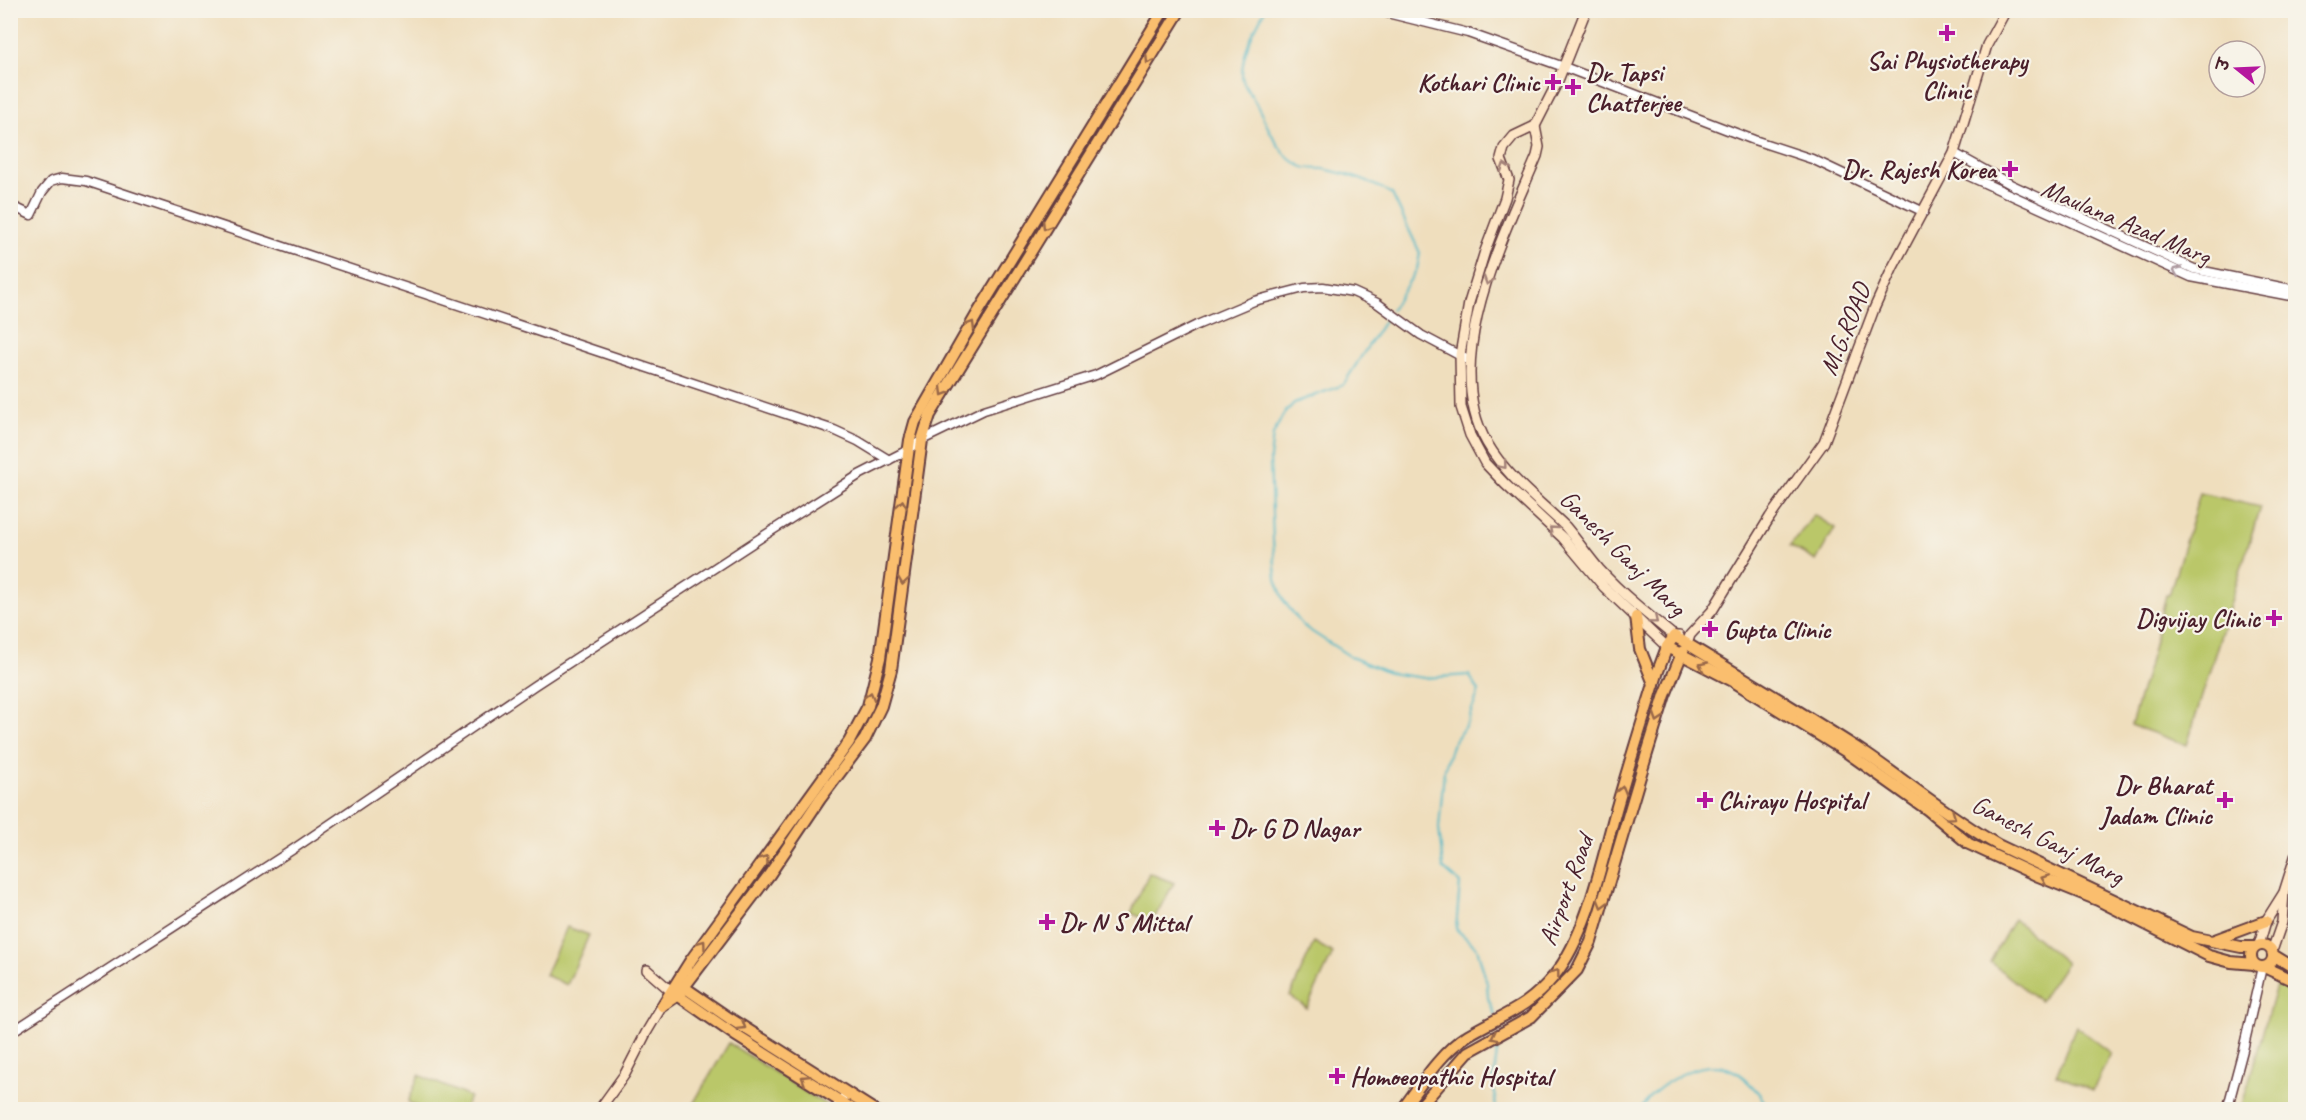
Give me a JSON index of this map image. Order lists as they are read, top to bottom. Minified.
{"streets":{"main road":["M.G.ROAD","Ganesh Ganj Marg","Airport Road"],"street":["Maulana Azad Marg"]},"crossings":[["Maulana Azad Marg","M.G.ROAD"],["M.G.ROAD","Ganesh Ganj Marg"],["Ganesh Ganj Marg","Airport Road"]],"places":{"health":["Sai Physiotherapy Clinic","Kothari Clinic","Dr Tapsi Chatterjee","Dr. Rajesh Korea","Digvijay Clinic","Gupta Clinic","Chirayu Hospital","Dr Bharat Jadam Clinic","Dr G D Nagar","Dr N S Mittal","Homoeopathic Hospital"]},"north":"left"}
